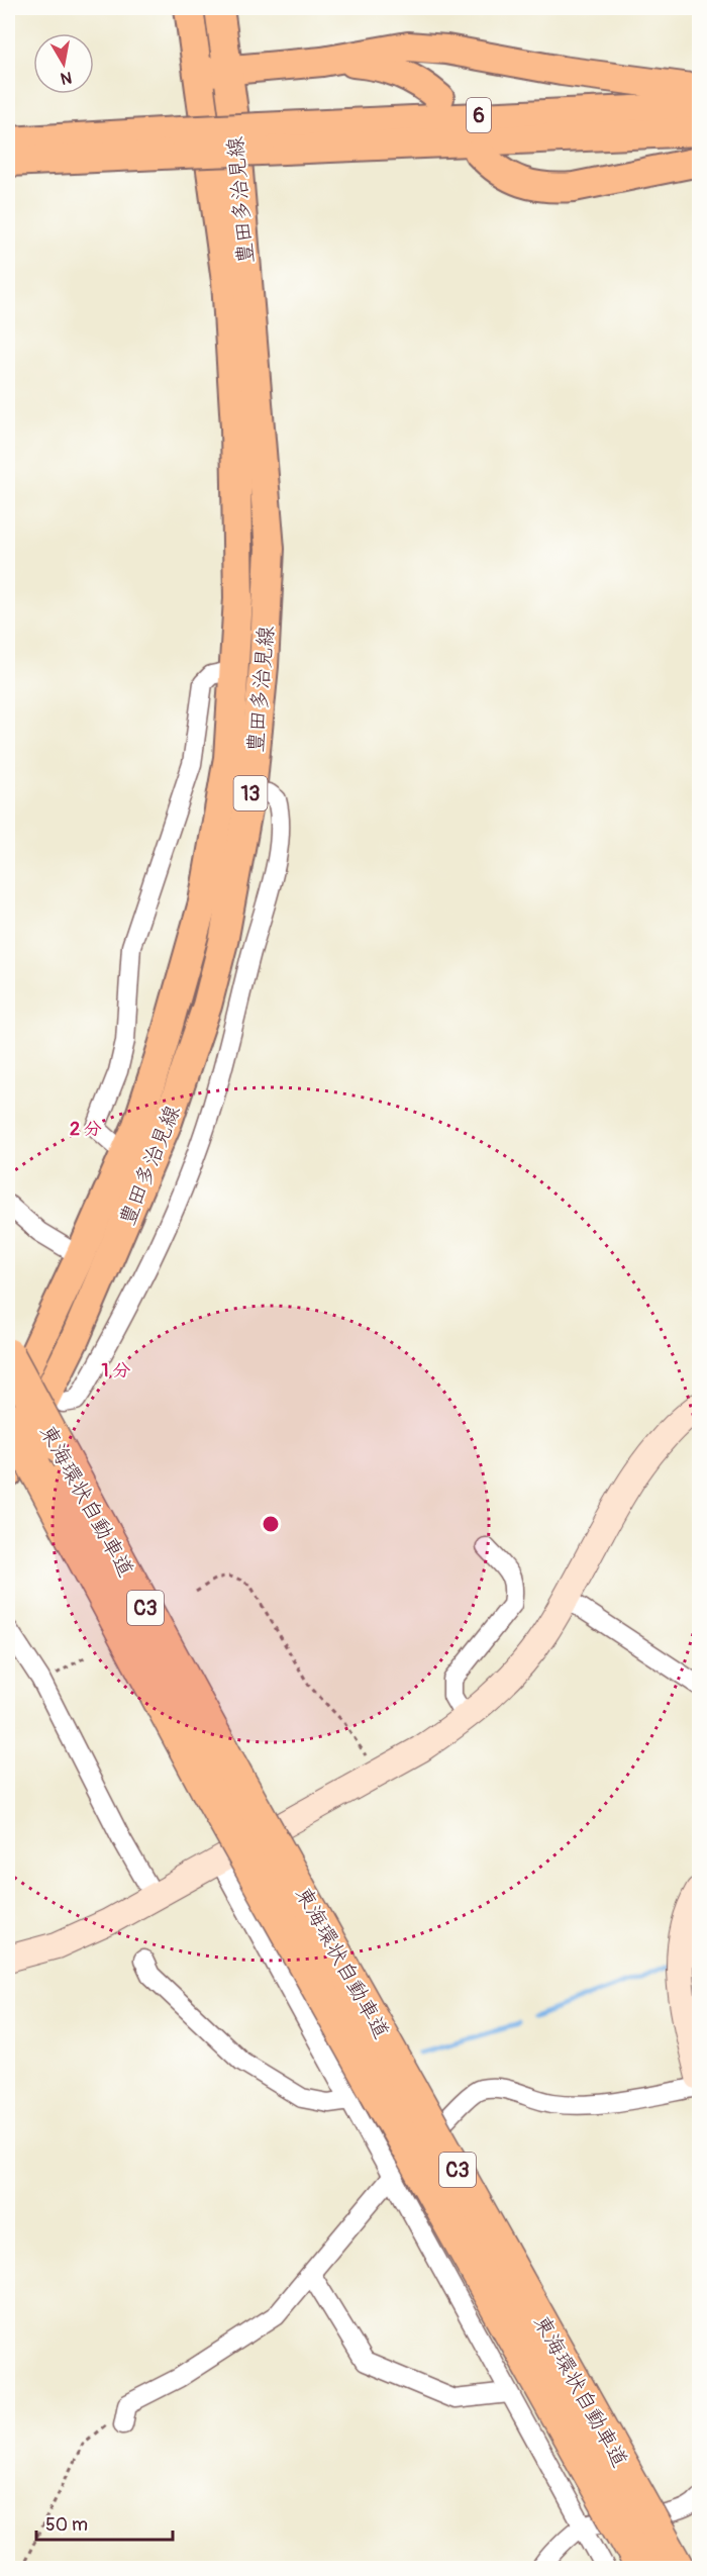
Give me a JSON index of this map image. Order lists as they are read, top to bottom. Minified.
{"streets":{"highway":["東海環状自動車道","C3"],"main road":["6","豊田多治見線","13"]},"crossings":[["豊田多治見線","東海環状自動車道"]],"scale_bar":"50 m","north":"bottom","rings":["2 分","1 分"]}
